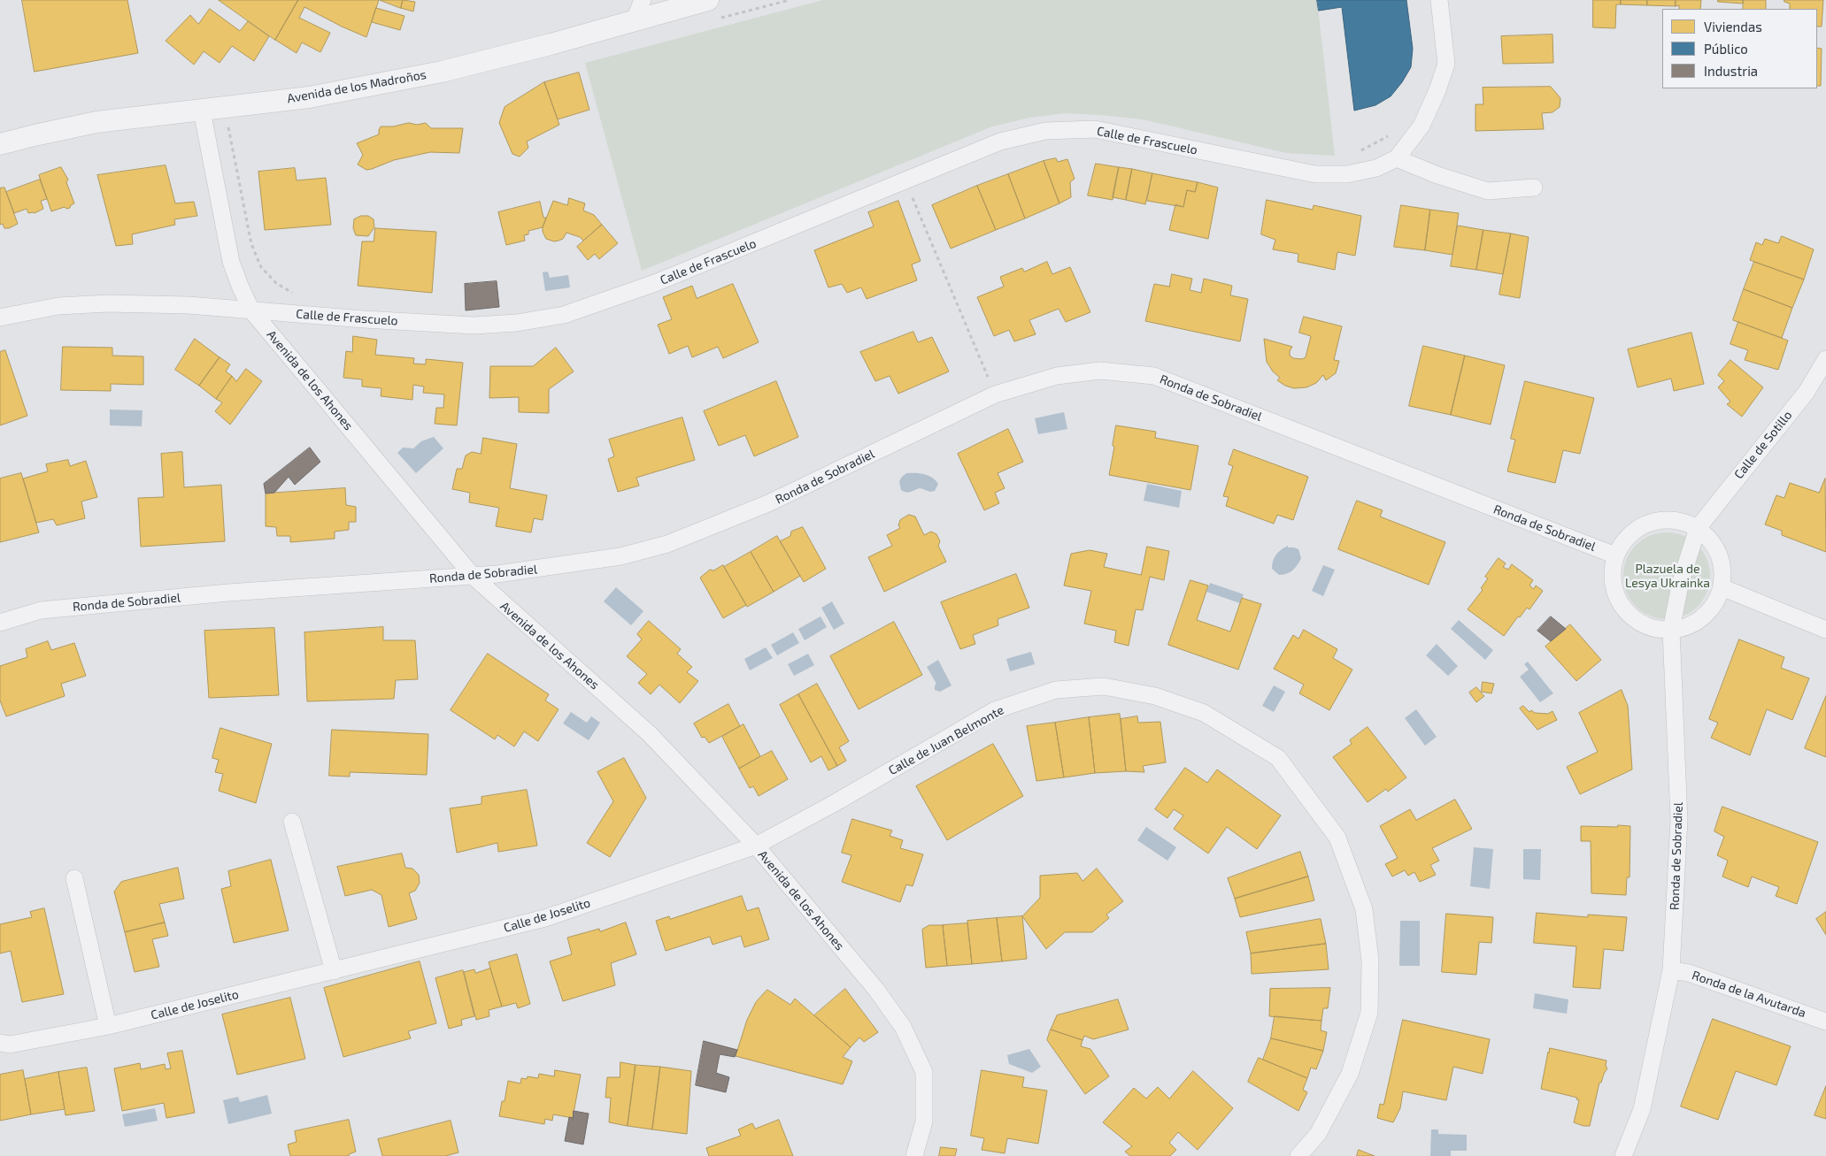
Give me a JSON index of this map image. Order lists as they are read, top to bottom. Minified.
{"streets":{"street":["Avenida de los Madroños","Calle de Frascuelo","Avenida de los Ahones","Ronda de Sobradiel","Calle de Sotillo","Calle de Juan Belmonte","Calle de Joselito","Ronda de la Avutarda"]},"crossings":[["Avenida de los Madroños","Avenida de los Ahones"],["Calle de Frascuelo","Avenida de los Ahones"],["Avenida de los Ahones","Ronda de Sobradiel"],["Avenida de los Ahones","Calle de Juan Belmonte"],["Avenida de los Ahones","Calle de Joselito"],["Ronda de Sobradiel","Calle de Sotillo"],["Ronda de Sobradiel","Ronda de la Avutarda"],["Calle de Juan Belmonte","Calle de Joselito"]],"parks":["Plazuela de Lesya Ukrainka"],"legend":["Viviendas","Público","Industria"]}
